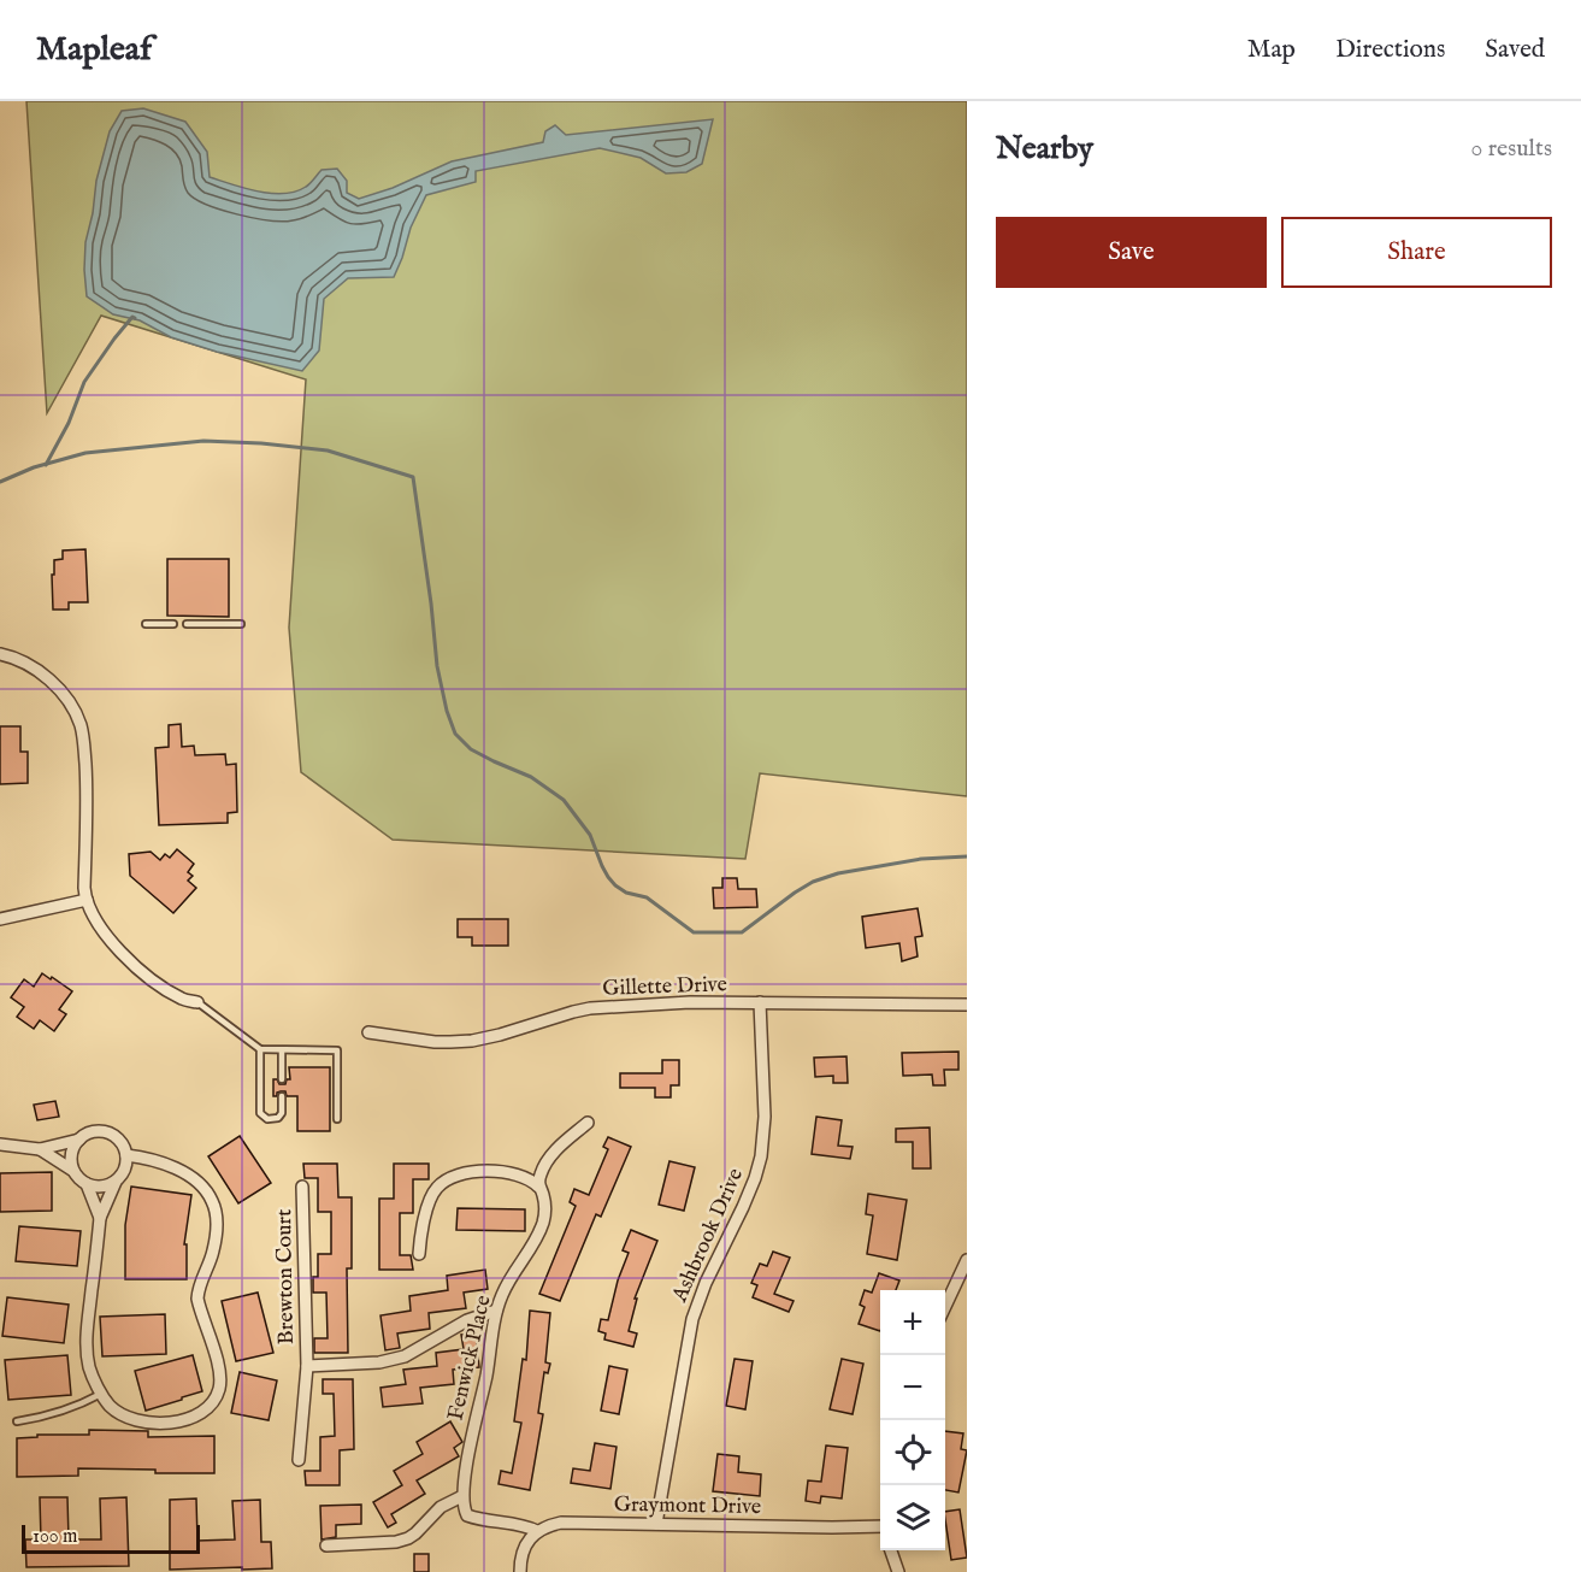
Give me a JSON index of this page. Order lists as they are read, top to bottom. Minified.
{"streets":{"street":["Gillette Drive","Ashbrook Drive","Brewton Court","Fenwick Place","Graymont Drive"]},"crossings":[["Gillette Drive","Ashbrook Drive"],["Ashbrook Drive","Graymont Drive"],["Brewton Court","Fenwick Place"]],"scale_bar":"100 m","page":{"header":"Mapleaf","nav":["Map","Directions","Saved"],"heading":["Nearby","0 results"],"buttons":["Save","Share"],"map_buttons":["+","−"],"scale":"100 m"}}
